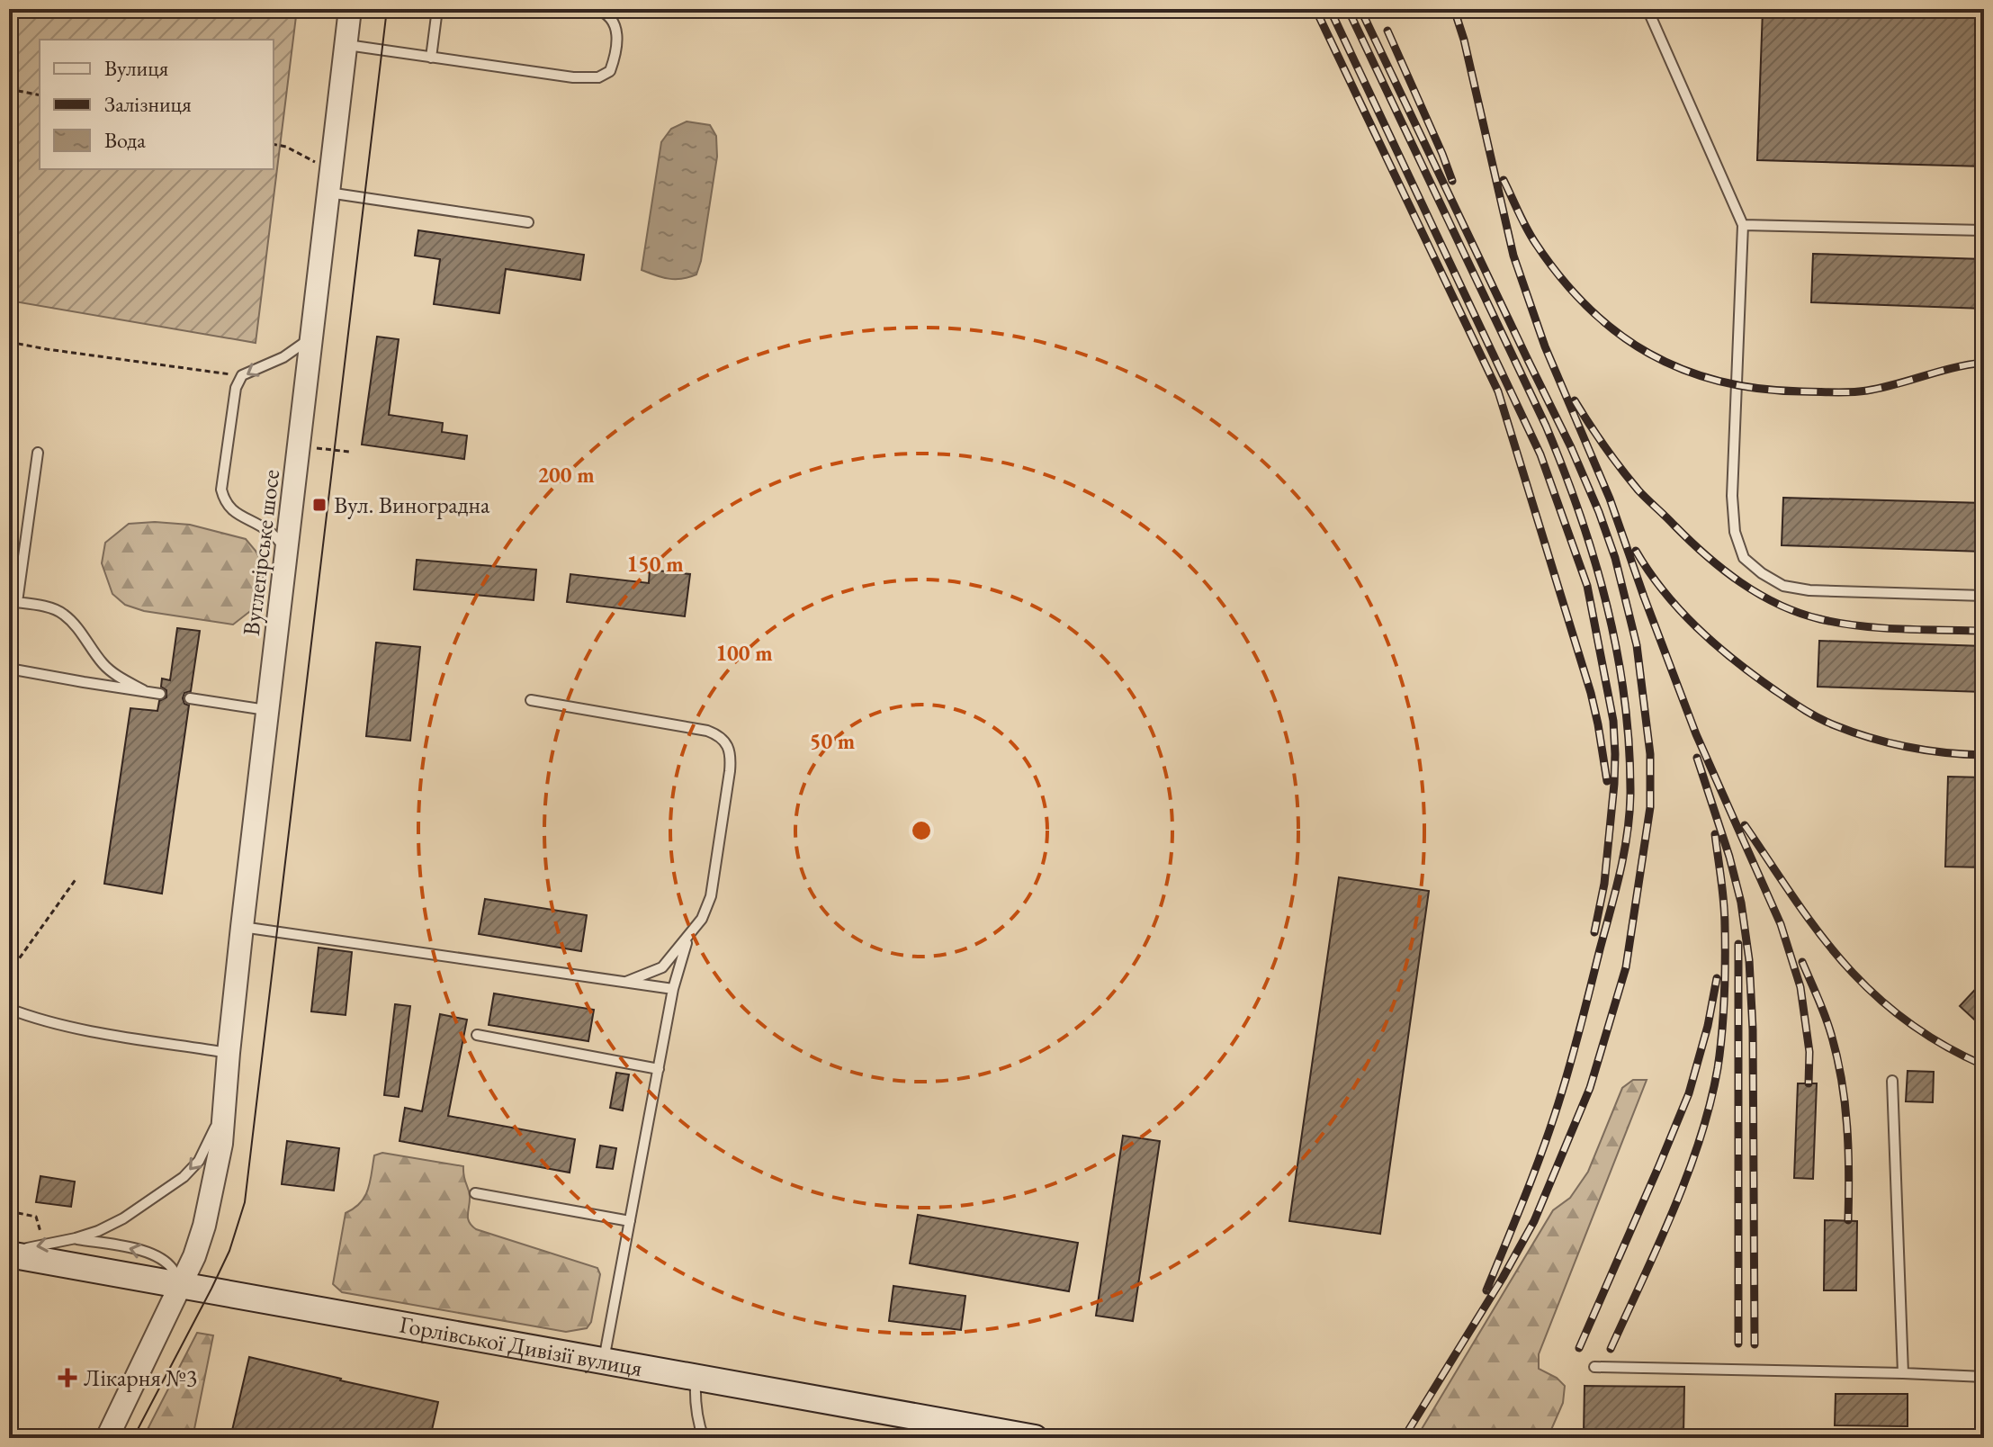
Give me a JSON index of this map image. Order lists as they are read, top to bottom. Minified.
{"streets":{"main road":["Горлівської Дивізії вулиця"],"street":["Вуглегірське шосе"]},"crossings":[["Вуглегірське шосе","Горлівської Дивізії вулиця"]],"places":{"transit":["Вул. Виноградна"],"health":["Лікарня №3"]},"legend":["Вулиця","Залізниця","Вода"],"rings":["200 m","150 m","100 m","50 m"]}
